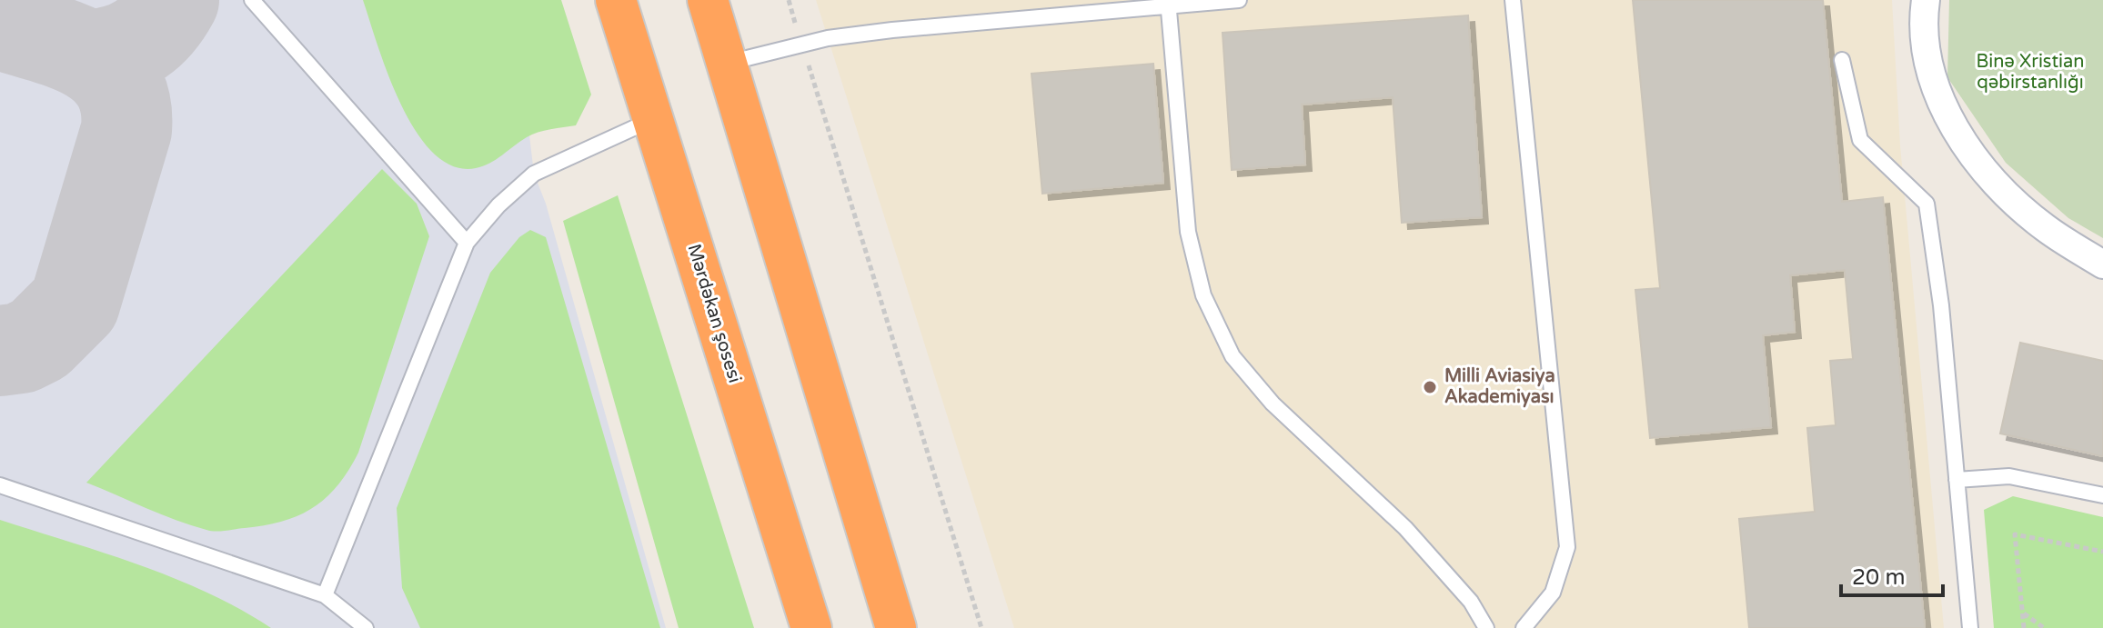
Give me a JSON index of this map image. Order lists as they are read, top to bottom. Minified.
{"streets":{"highway":["Mərdəkan şosesi"]},"parks":["Binə Xristian qəbirstanlığı"],"places":["Milli Aviasiya Akademiyası"],"scale_bar":"20 m"}
